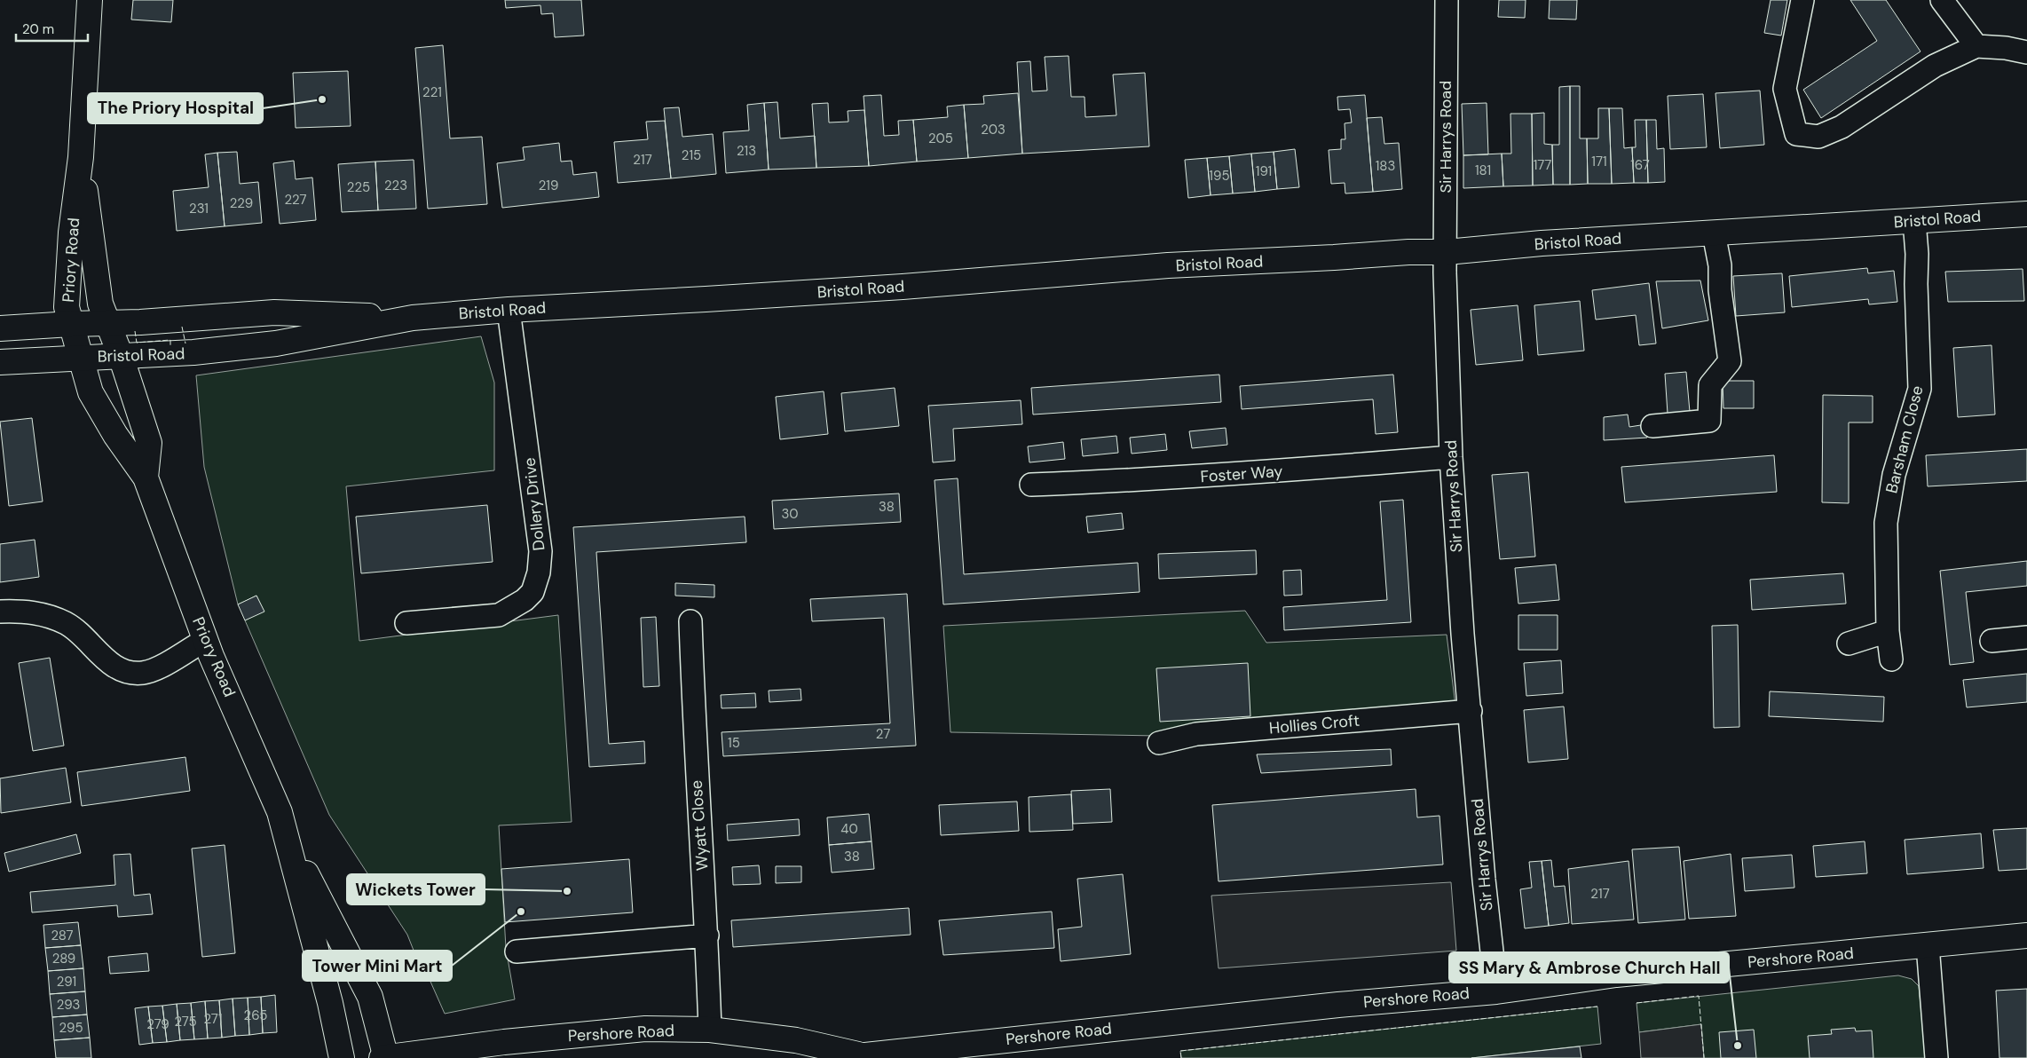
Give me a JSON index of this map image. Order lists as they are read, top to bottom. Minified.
{"streets":{"main road":["Bristol Road","Priory Road","Pershore Road"],"street":["Sir Harrys Road","Barsham Close","Foster Way","Dollery Drive","Hollies Croft","Wyatt Close"]},"crossings":[["Sir Harrys Road","Bristol Road"],["Sir Harrys Road","Foster Way"],["Sir Harrys Road","Hollies Croft"],["Sir Harrys Road","Pershore Road"],["Bristol Road","Priory Road"],["Bristol Road","Barsham Close"],["Bristol Road","Dollery Drive"],["Priory Road","Pershore Road"],["Wyatt Close","Pershore Road"]],"places":["The Priory Hospital","Wickets Tower","Tower Mini Mart","SS Mary & Ambrose Church Hall"],"house_numbers":["221","203","205","213","215","217","171","177","167","183","181","191","195","223","219","225","227","229","231","38","30","27","15","40","38","217","287","289","291","293","265","271","275","279","295"],"scale_bar":"20 m"}
